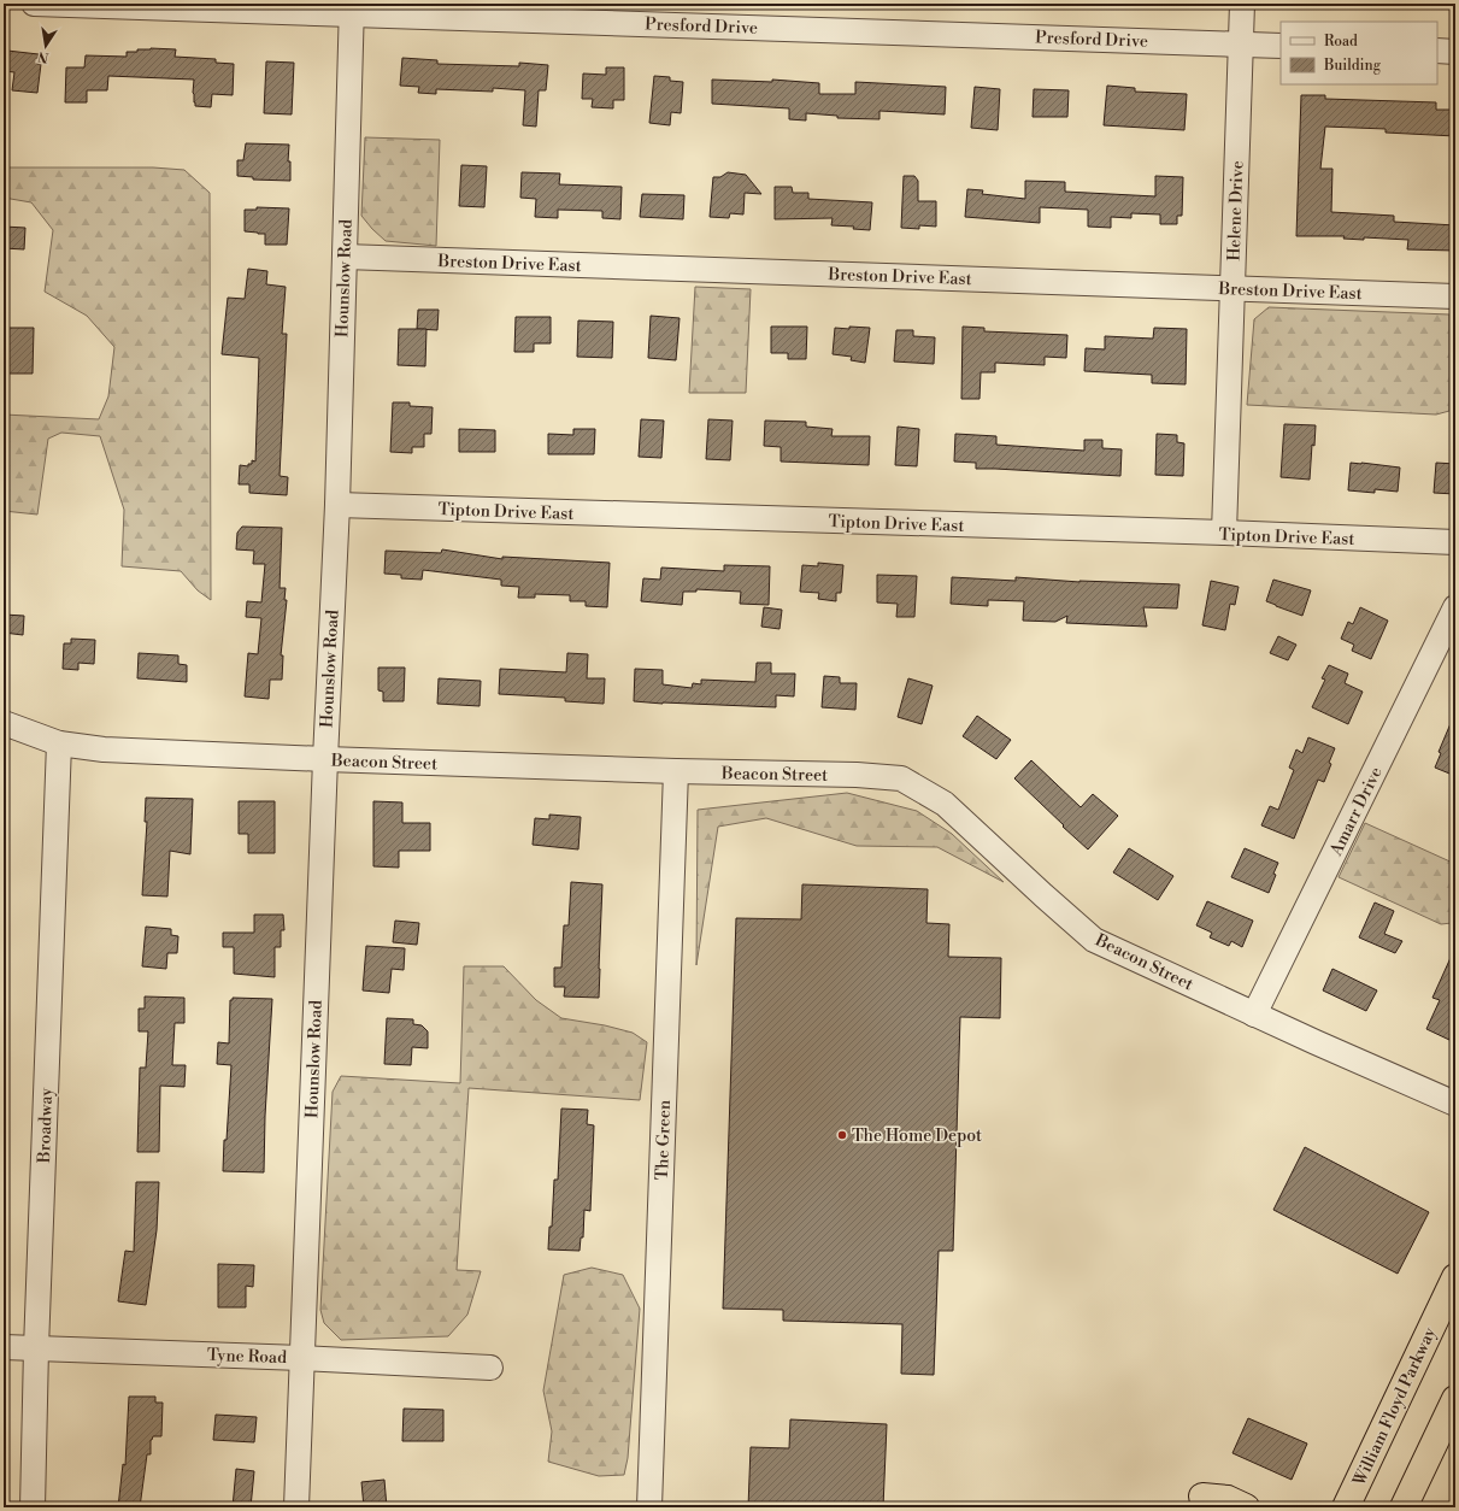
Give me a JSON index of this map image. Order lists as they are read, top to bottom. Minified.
{"streets":{"highway":["William Floyd Parkway"],"street":["Presford Drive","Helene Drive","Breston Drive East","Hounslow Road","Tipton Drive East","Beacon Street","Amarr Drive","Broadway","The Green","Tyne Road"]},"crossings":[["Presford Drive","Helene Drive"],["Presford Drive","Hounslow Road"],["Helene Drive","Breston Drive East"],["Helene Drive","Tipton Drive East"],["Breston Drive East","Hounslow Road"],["Hounslow Road","Tipton Drive East"],["Hounslow Road","Beacon Street"],["Hounslow Road","Tyne Road"],["Beacon Street","Amarr Drive"],["Beacon Street","Broadway"],["Beacon Street","The Green"],["Broadway","Tyne Road"]],"places":["The Home Depot"],"legend":["Road","Building"],"north":"bottom"}
